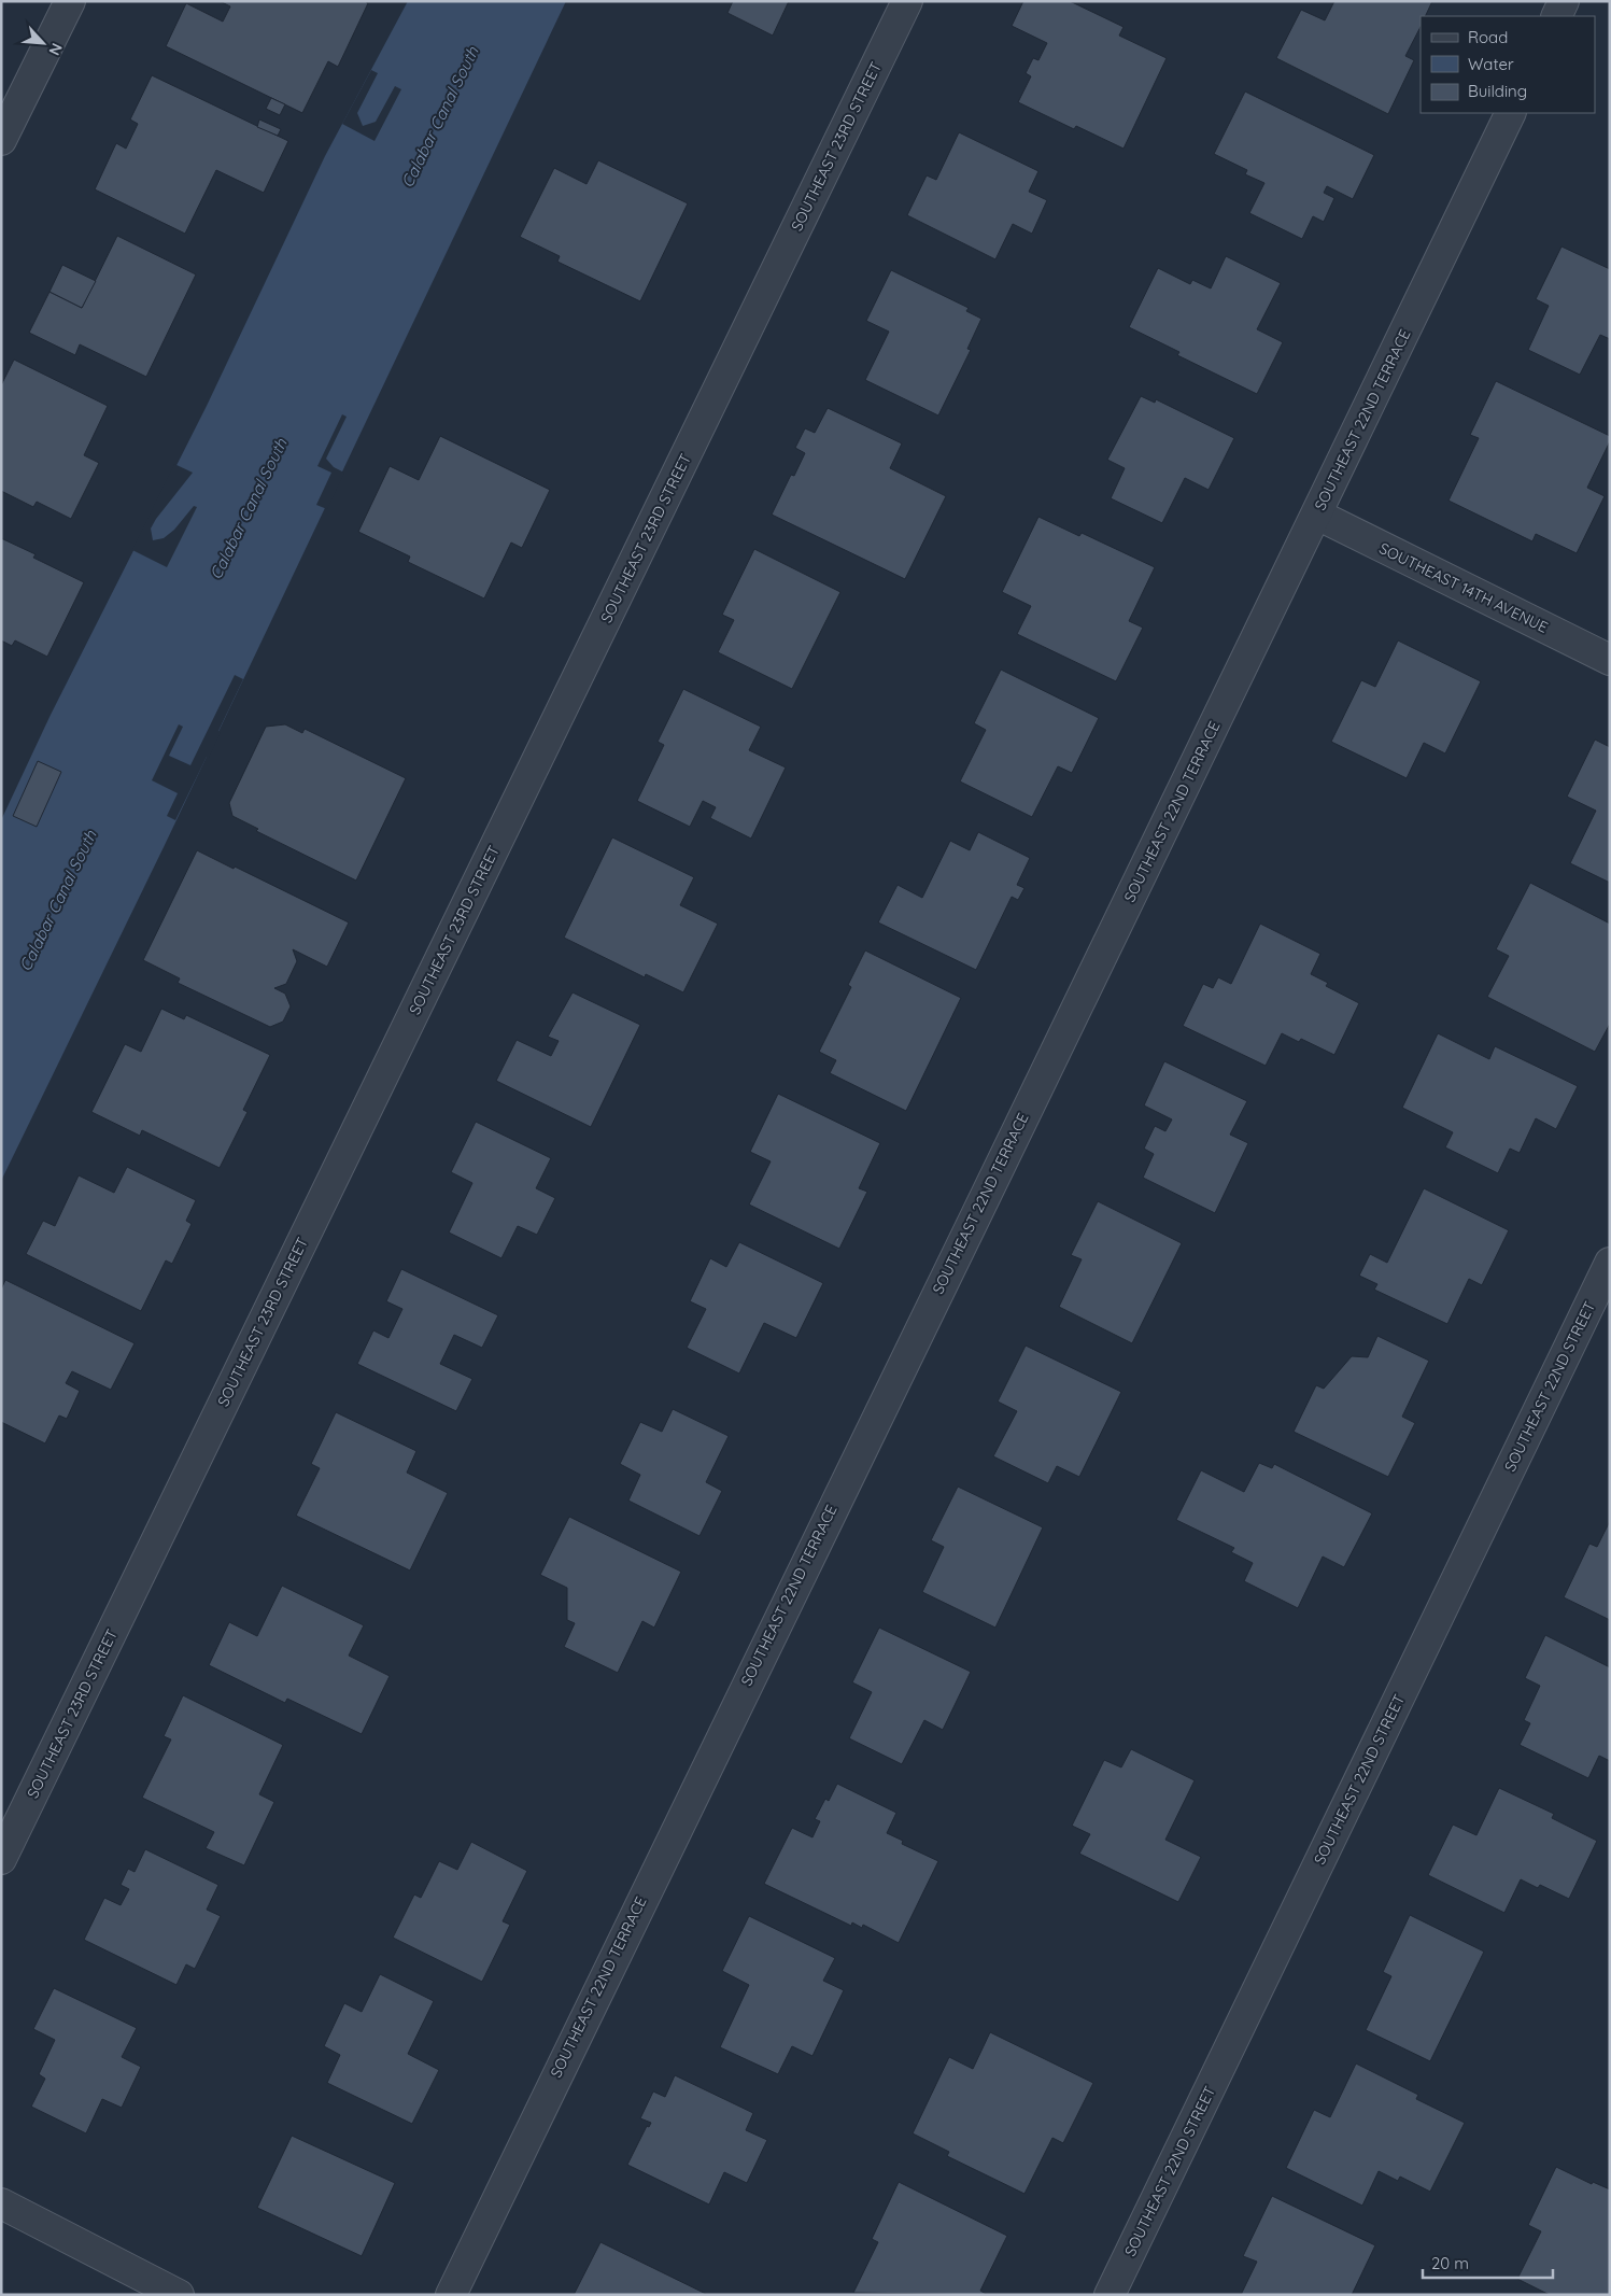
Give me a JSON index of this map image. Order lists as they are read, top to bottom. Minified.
{"streets":{"street":["SOUTHEAST 23RD STREET","SOUTHEAST 22ND TERRACE","SOUTHEAST 14TH AVENUE","SOUTHEAST 22ND STREET"]},"crossings":[["SOUTHEAST 22ND TERRACE","SOUTHEAST 14TH AVENUE"]],"water":["Calabar Canal South"],"legend":["Road","Water","Building"],"scale_bar":"20 m","north":"bottom right"}
